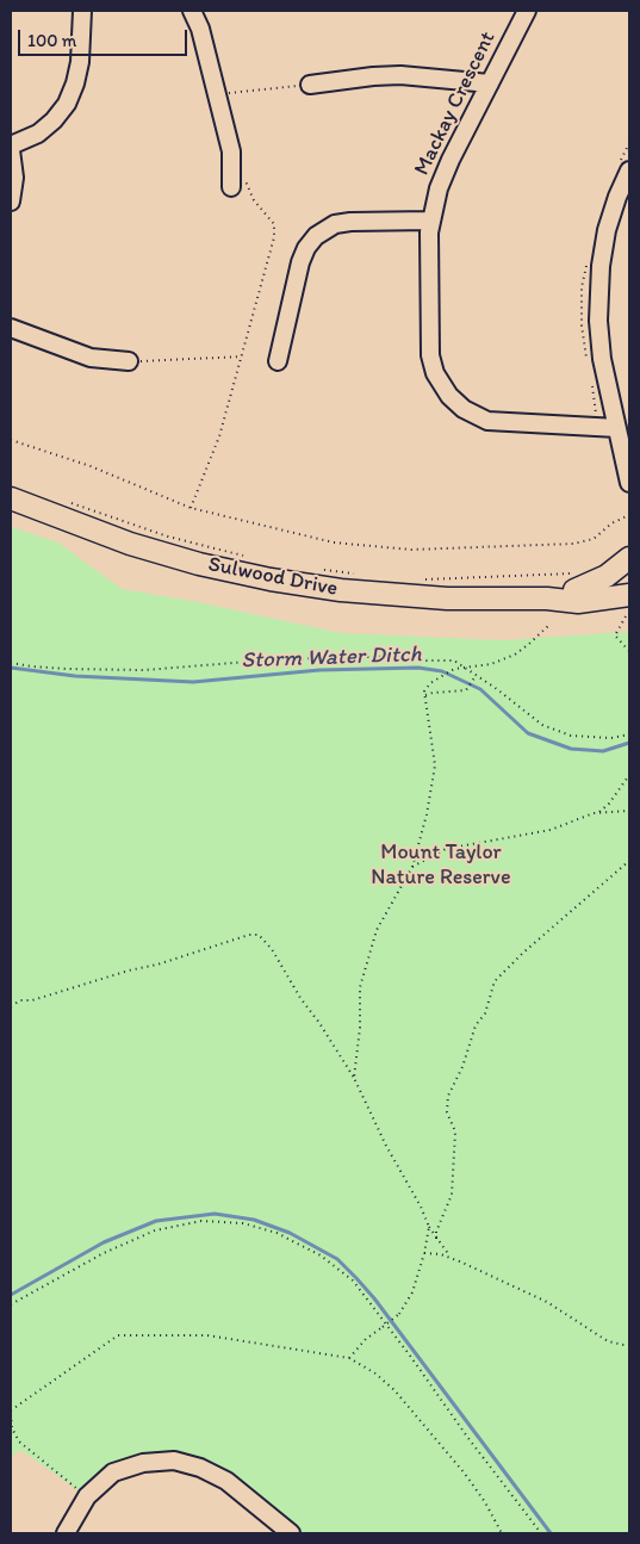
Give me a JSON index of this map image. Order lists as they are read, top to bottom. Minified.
{"streets":{"main road":["Sulwood Drive"],"street":["Mackay Crescent"]},"water":["Storm Water Ditch"],"parks":["Mount Taylor Nature Reserve"],"scale_bar":"100 m"}
